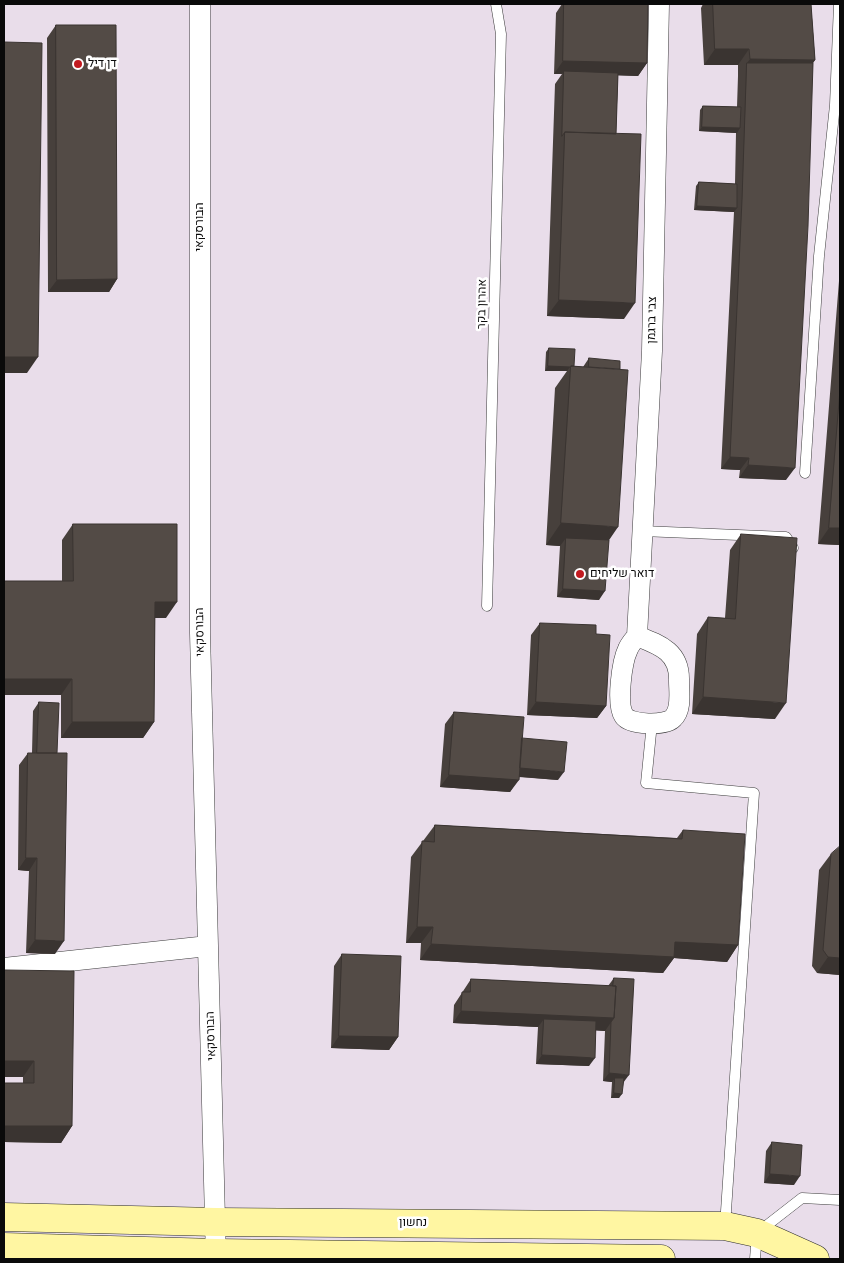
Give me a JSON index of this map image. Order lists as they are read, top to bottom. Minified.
{"streets":{"street":["הבורסקאי","צבי ברגמן","נחשון"],"lane":["אהרון בקר"]},"crossings":[["הבורסקאי","נחשון"]],"places":["דן דיל","דואר שליחים"]}
